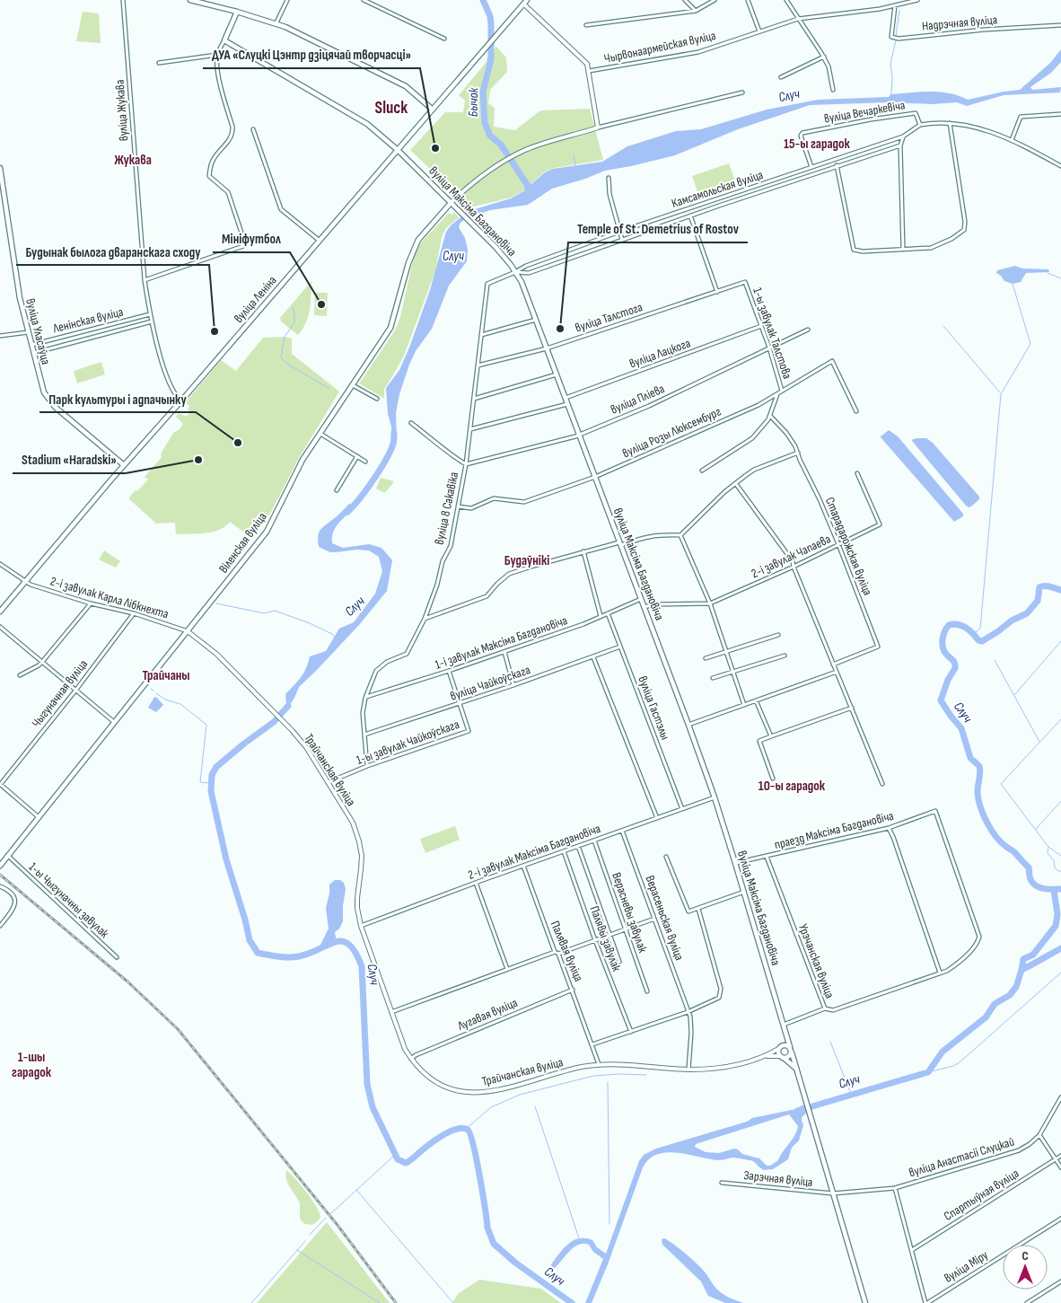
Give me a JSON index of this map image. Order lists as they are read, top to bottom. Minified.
{"streets":{"main road":["вуліца Максіма Багдановіча","вуліца Леніна","вуліца Уласаўца","Віленская вуліца"],"street":["Надрэчная вуліца","Чырвонаармейская вуліца","вуліца Жукава","вуліца Вечаркевіча","Камсамольская вуліца","вуліца Талстога","Ленінская вуліца","1-ы завулак Талстова","вуліца Лацкога","вуліца Пліева","вуліца Розы Люксембург","вуліца 8 Сакавіка","Старадарожская вуліца","2-і завулак Чапаева","2-і завулак Карла Лібкнехта","1-і завулак Максіма Багдановіча","вуліца Чайкоўскага","Чыгуначная вуліца","вуліца Гастэлы","1-ы завулак Чайкоўскага","Трайчанская вуліца","праезд Максіма Багдановіча","2-і завулак Максіма Багдановіча","1-ы Чыгуначны завулак","Верасневы завулак","Верасеньская вуліца","Палявы завулак","Палявая вуліца","Урэчанская вуліца","Лугавая вуліца","вуліца Анастасіі Слуцкай","Зарэчная вуліца","Спартыўная вуліца","вуліца Міру"]},"crossings":[["Надрэчная вуліца","Чырвонаармейская вуліца"],["вуліца Жукава","вуліца Леніна"],["вуліца Жукава","Ленінская вуліца"],["вуліца Вечаркевіча","Камсамольская вуліца"],["Камсамольская вуліца","вуліца Максіма Багдановіча"],["Камсамольская вуліца","вуліца 8 Сакавіка"],["вуліца Максіма Багдановіча","вуліца Леніна"],["вуліца Максіма Багдановіча","вуліца Талстога"],["вуліца Максіма Багдановіча","вуліца Лацкога"],["вуліца Максіма Багдановіча","вуліца Пліева"],["вуліца Максіма Багдановіча","вуліца Розы Люксембург"],["вуліца Максіма Багдановіча","вуліца 8 Сакавіка"],["вуліца Максіма Багдановіча","Віленская вуліца"],["вуліца Максіма Багдановіча","2-і завулак Чапаева"],["вуліца Максіма Багдановіча","1-і завулак Максіма Багдановіча"],["вуліца Максіма Багдановіча","Трайчанская вуліца"],["вуліца Максіма Багдановіча","праезд Максіма Багдановіча"],["вуліца Максіма Багдановіча","2-і завулак Максіма Багдановіча"],["вуліца Максіма Багдановіча","вуліца Анастасіі Слуцкай"],["вуліца Максіма Багдановіча","Зарэчная вуліца"],["вуліца Леніна","вуліца Уласаўца"],["вуліца Леніна","2-і завулак Карла Лібкнехта"],["вуліца Талстога","1-ы завулак Талстова"],["вуліца Талстога","вуліца 8 Сакавіка"],["Ленінская вуліца","вуліца Уласаўца"],["1-ы завулак Талстова","вуліца Лацкога"],["1-ы завулак Талстова","вуліца Пліева"],["1-ы завулак Талстова","вуліца Розы Люксембург"],["1-ы завулак Талстова","Старадарожская вуліца"],["вуліца Пліева","вуліца 8 Сакавіка"],["вуліца Розы Люксембург","вуліца 8 Сакавіка"],["вуліца 8 Сакавіка","1-і завулак Максіма Багдановіча"],["вуліца 8 Сакавіка","вуліца Чайкоўскага"],["вуліца 8 Сакавіка","1-ы завулак Чайкоўскага"],["Віленская вуліца","2-і завулак Карла Лібкнехта"],["Віленская вуліца","Трайчанская вуліца"],["Віленская вуліца","1-ы Чыгуначны завулак"],["Старадарожская вуліца","2-і завулак Чапаева"],["2-і завулак Карла Лібкнехта","Чыгуначная вуліца"],["2-і завулак Карла Лібкнехта","Трайчанская вуліца"],["1-і завулак Максіма Багдановіча","вуліца Гастэлы"],["вуліца Чайкоўскага","вуліца Гастэлы"],["вуліца Чайкоўскага","1-ы завулак Чайкоўскага"],["вуліца Гастэлы","2-і завулак Максіма Багдановіча"],["1-ы завулак Чайкоўскага","Трайчанская вуліца"],["Трайчанская вуліца","2-і завулак Максіма Багдановіча"],["Трайчанская вуліца","Верасеньская вуліца"],["Трайчанская вуліца","Палявая вуліца"],["Трайчанская вуліца","Лугавая вуліца"],["праезд Максіма Багдановіча","Урэчанская вуліца"],["2-і завулак Максіма Багдановіча","Верасневы завулак"],["2-і завулак Максіма Багдановіча","Верасеньская вуліца"],["2-і завулак Максіма Багдановіча","Палявы завулак"],["2-і завулак Максіма Багдановіча","Палявая вуліца"],["Палявая вуліца","Лугавая вуліца"],["вуліца Анастасіі Слуцкай","Зарэчная вуліца"]],"districts":["Sluck","15-ы гарадок","Жукава","Будаўнікі","Трайчаны","10-ы гарадок","1-шы гарадок"],"water":["Случ","Бычок"],"places":["ДУА «Слуцкі Цэнтр дзіцячай творчасці»","Мініфутбол","Temple of St. Demetrius of Rostov","Будынак былога дваранскага сходу","Парк культуры і адпачынку","Stadium «Haradski»"],"north":"top"}
